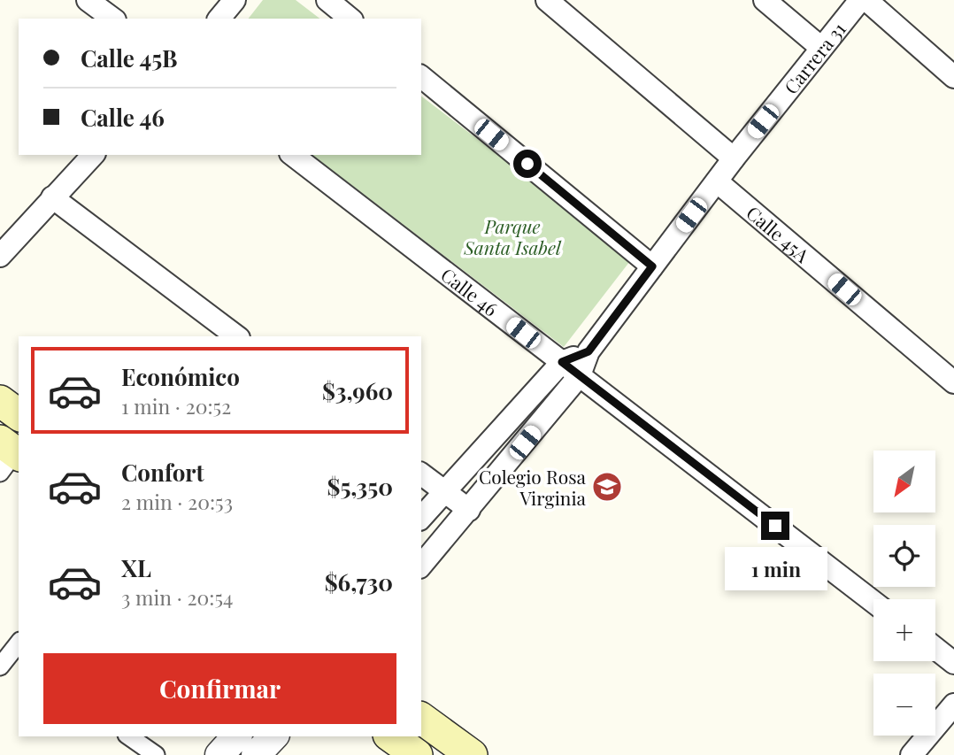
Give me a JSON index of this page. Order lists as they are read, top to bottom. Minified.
{"streets":{"street":["Carrera 31","Calle 45A","Calle 46"]},"crossings":[["Carrera 31","Calle 45A"],["Carrera 31","Calle 46"]],"parks":["Parque Santa Isabel"],"places":{"school or university":["Colegio Rosa Virginia"]},"north":"bottom left","page":{"banner":["Calle 45B","Calle 46"],"list":[{"name":"Económico","note":"1 min · 20:52","value":"$3,960"},{"name":"Confort","note":"2 min · 20:53","value":"$5,350"},{"name":"XL","note":"3 min · 20:54","value":"$6,730"}],"map_buttons":["+","−"],"bubble":"1 min","buttons":"Confirmar"}}
